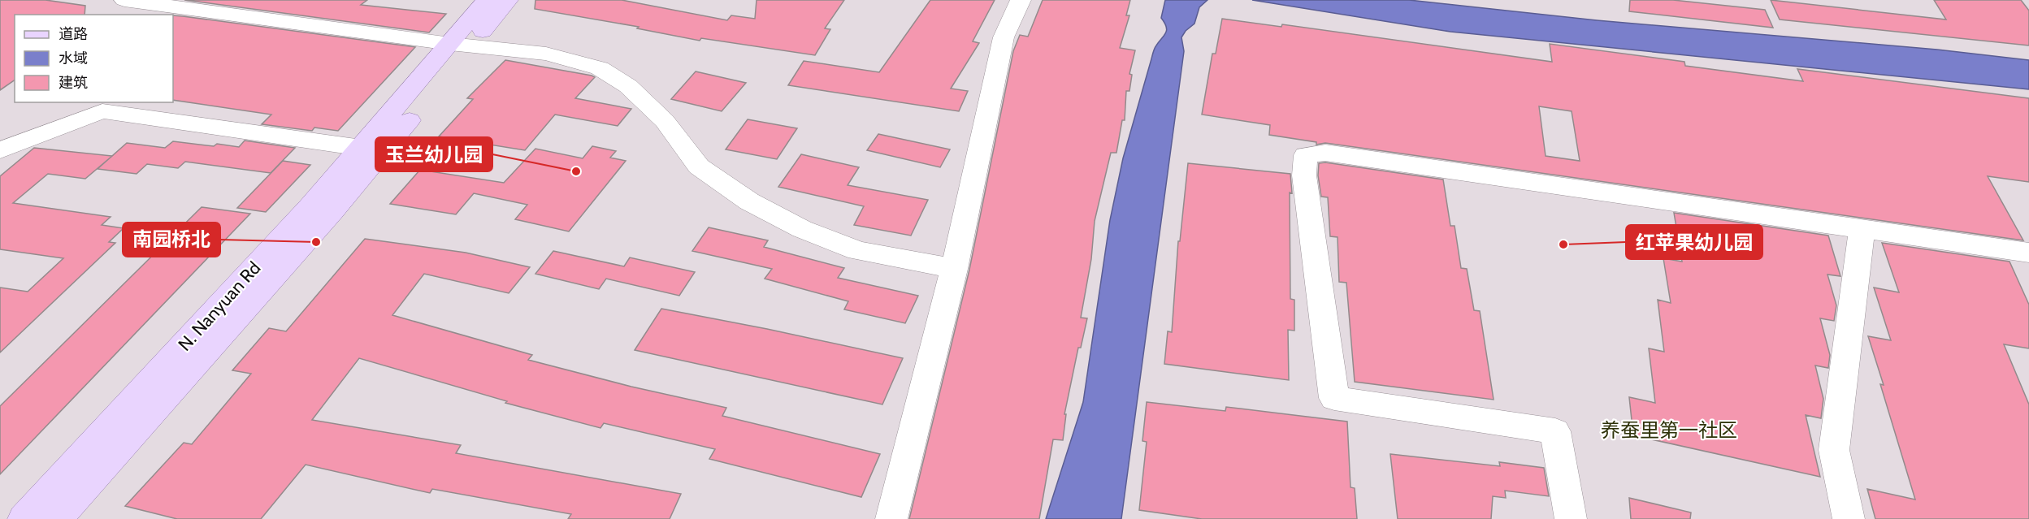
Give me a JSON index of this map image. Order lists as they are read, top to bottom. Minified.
{"streets":{"main road":["N. Nanyuan Rd"]},"districts":["养蚕里第一社区"],"places":["玉兰幼儿园","南园桥北","红苹果幼儿园"],"legend":["道路","水域","建筑"]}
